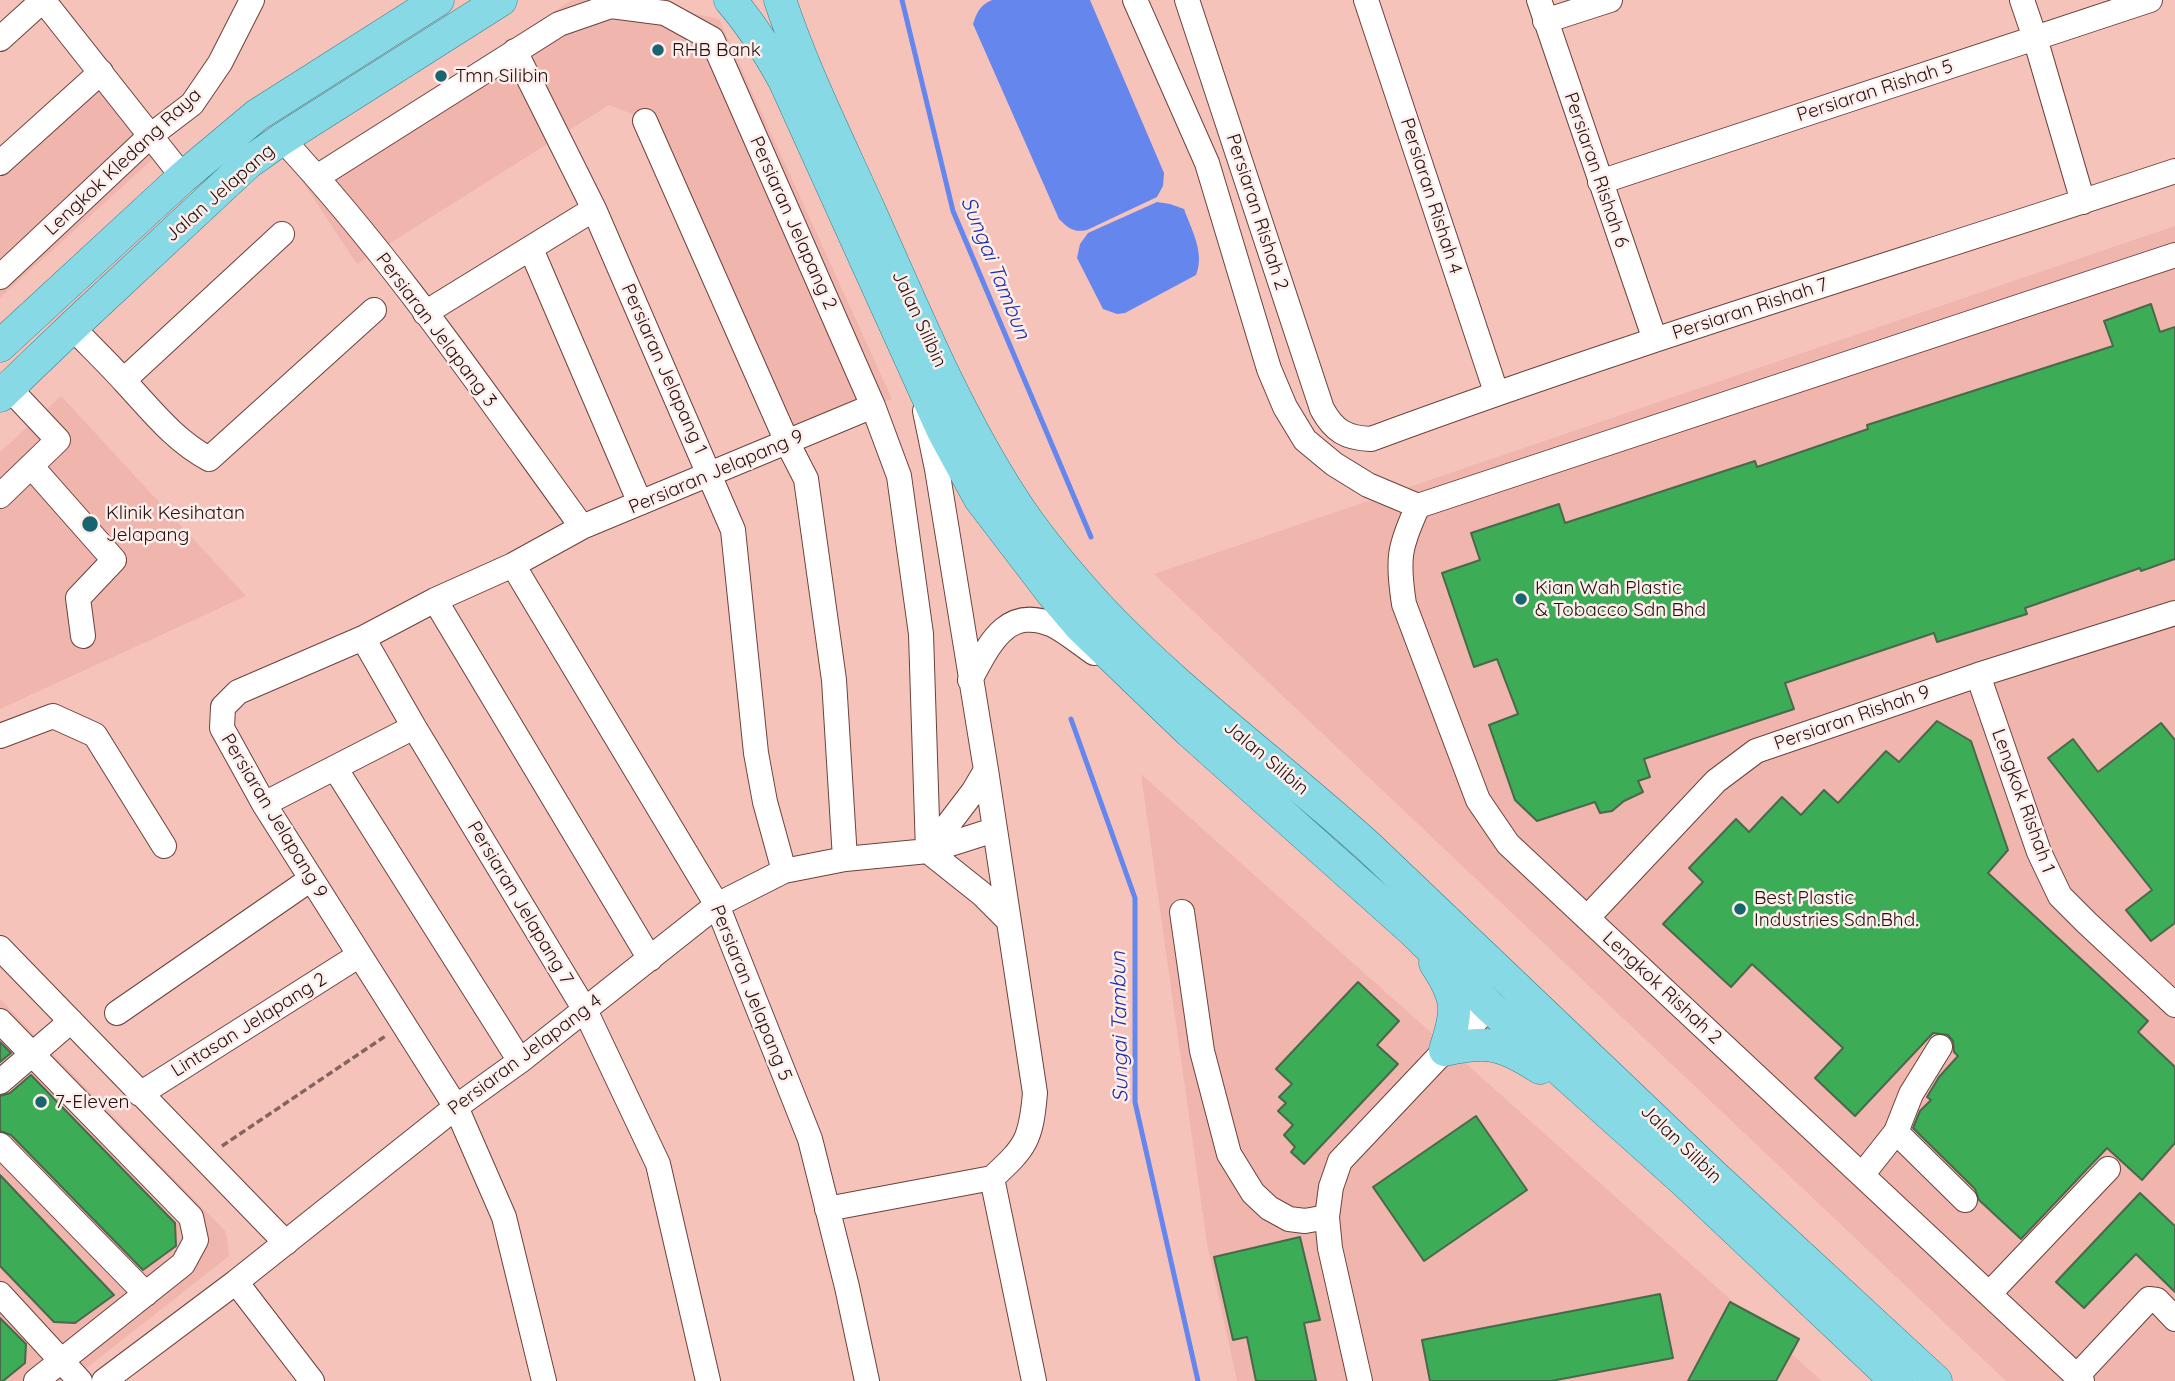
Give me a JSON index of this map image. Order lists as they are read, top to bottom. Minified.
{"streets":{"main road":["Jalan Jelapang","Jalan Silibin"],"street":["Persiaran Rishah 5","Lengkok Kledang Raya","Persiaran Rishah 6","Persiaran Rishah 4","Persiaran Rishah 2","Persiaran Jelapang 2","Persiaran Rishah 7","Persiaran Jelapang 3","Persiaran Jelapang 1","Persiaran Jelapang 9","Persiaran Rishah 9","Lengkok Rishah 1","Persiaran Jelapang 7","Lengkok Rishah 2","Persiaran Jelapang 5","Lintasan Jelapang 2","Persiaran Jelapang 4"]},"crossings":[["Persiaran Rishah 5","Persiaran Rishah 6"],["Persiaran Rishah 6","Persiaran Rishah 7"],["Jalan Jelapang","Persiaran Jelapang 3"],["Persiaran Rishah 4","Persiaran Rishah 7"],["Persiaran Rishah 2","Persiaran Rishah 7"],["Persiaran Jelapang 2","Persiaran Jelapang 3"],["Persiaran Jelapang 2","Persiaran Jelapang 1"],["Persiaran Jelapang 2","Persiaran Jelapang 9"],["Persiaran Jelapang 2","Persiaran Jelapang 4"],["Jalan Silibin","Persiaran Jelapang 4"],["Persiaran Jelapang 3","Persiaran Jelapang 9"],["Persiaran Jelapang 1","Persiaran Jelapang 9"],["Persiaran Jelapang 1","Persiaran Jelapang 4"],["Persiaran Jelapang 9","Persiaran Jelapang 7"],["Persiaran Jelapang 9","Persiaran Jelapang 5"],["Persiaran Jelapang 9","Lintasan Jelapang 2"],["Persiaran Jelapang 9","Persiaran Jelapang 4"],["Persiaran Rishah 9","Lengkok Rishah 1"],["Persiaran Rishah 9","Lengkok Rishah 2"],["Persiaran Jelapang 7","Persiaran Jelapang 4"],["Persiaran Jelapang 5","Persiaran Jelapang 4"]],"water":["Sungai Tambun"],"places":["RHB Bank","Tmn Silibin","Klinik Kesihatan Jelapang","Kian Wah Plastic & Tobacco Sdn Bhd","Best Plastic Industries Sdn.Bhd.","7-Eleven"]}
